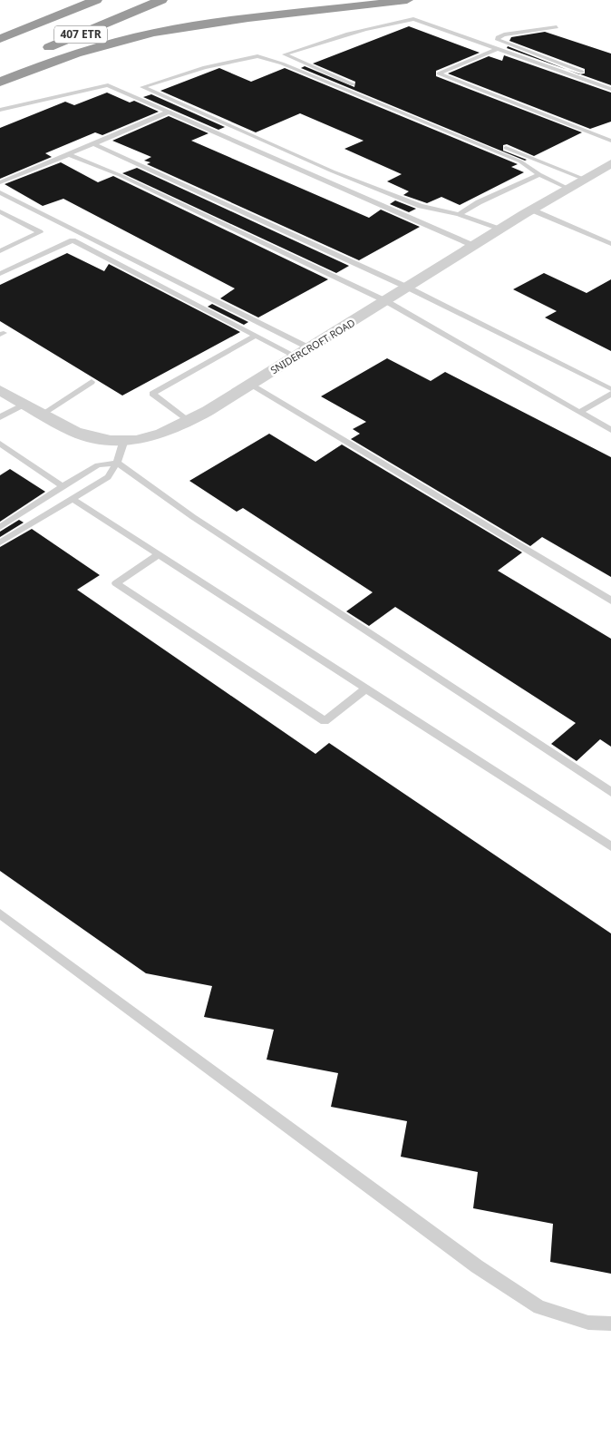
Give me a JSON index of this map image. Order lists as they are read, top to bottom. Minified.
{"streets":{"highway":["407 ETR"],"street":["SNIDERCROFT ROAD"]}}
